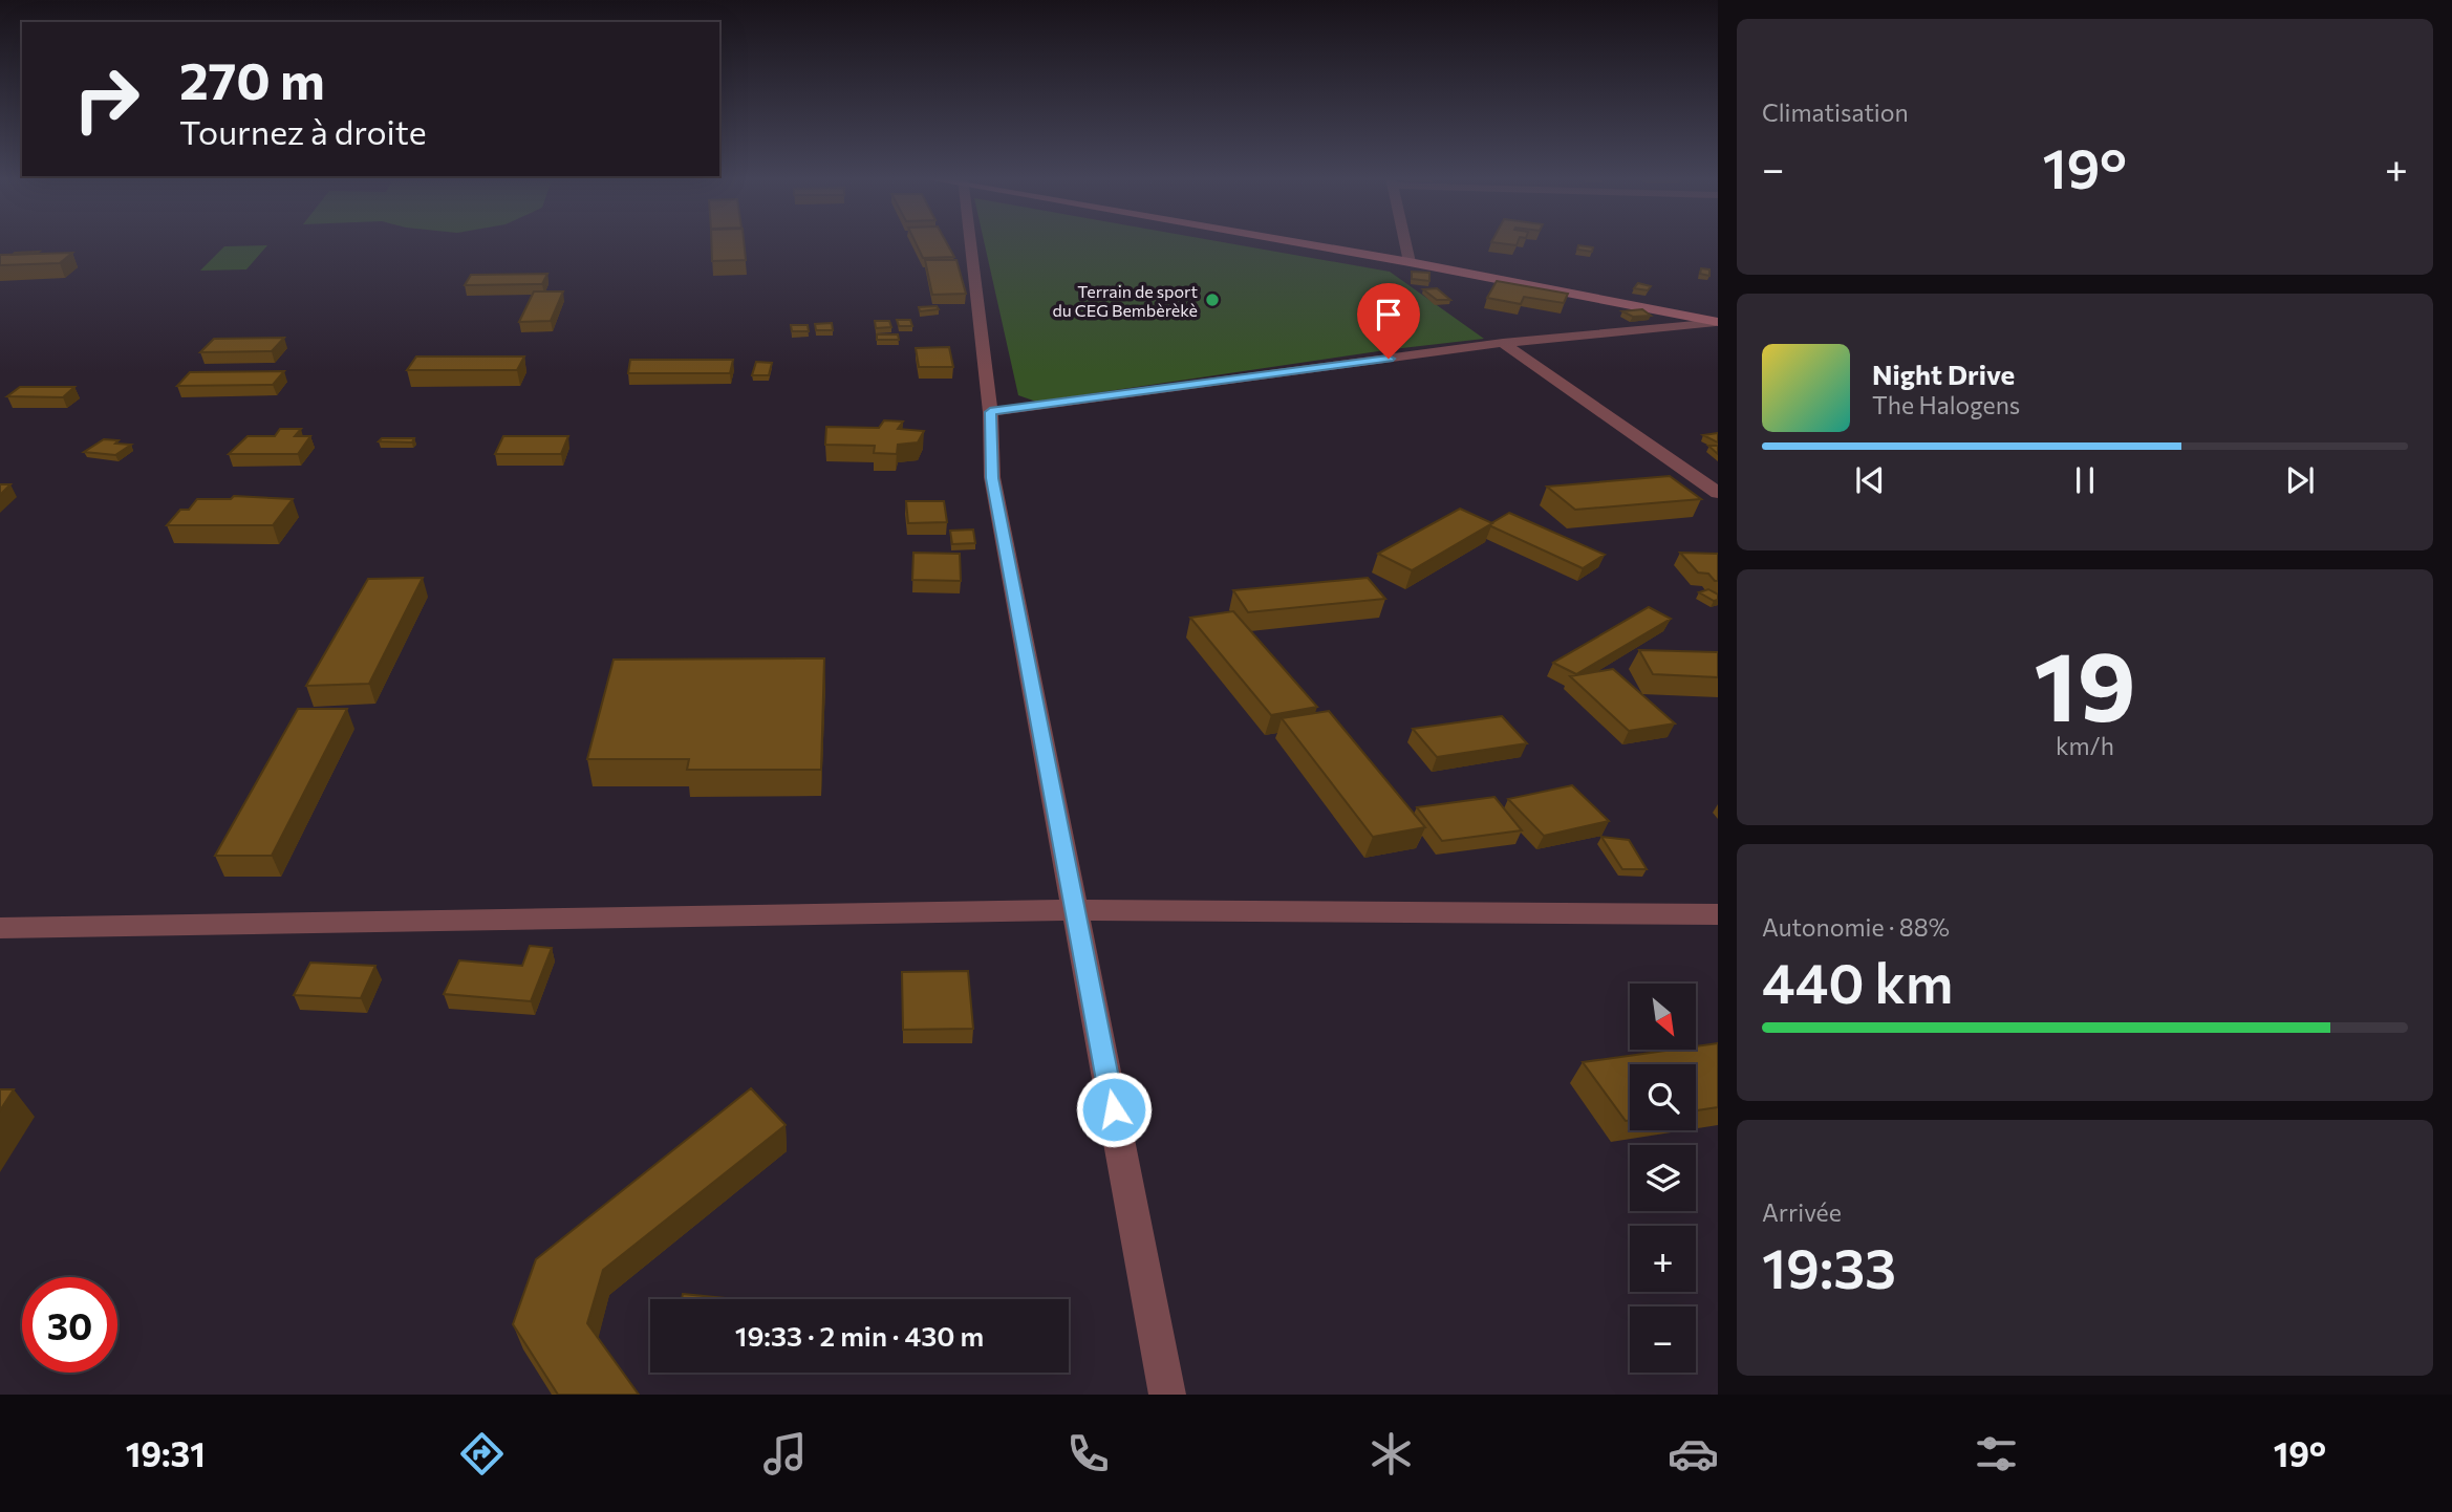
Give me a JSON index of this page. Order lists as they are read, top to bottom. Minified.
{"places":["Terrain de sport du CEG Bembèrèkè"],"north":"bottom right","page":{"tile":["Climatisation",["19","km/h"],["Autonomie · 88%","440 km"],["Arrivée","19:33"]],"turn":["270 m","Tournez à droite"],"heat":["−","19°","+"],"song":["Night Drive","The Halogens"],"map_buttons":["+","−"],"limit":"30","trip":"19:33 · 2 min · 430 m","tabs":["19:31","19°"]}}
